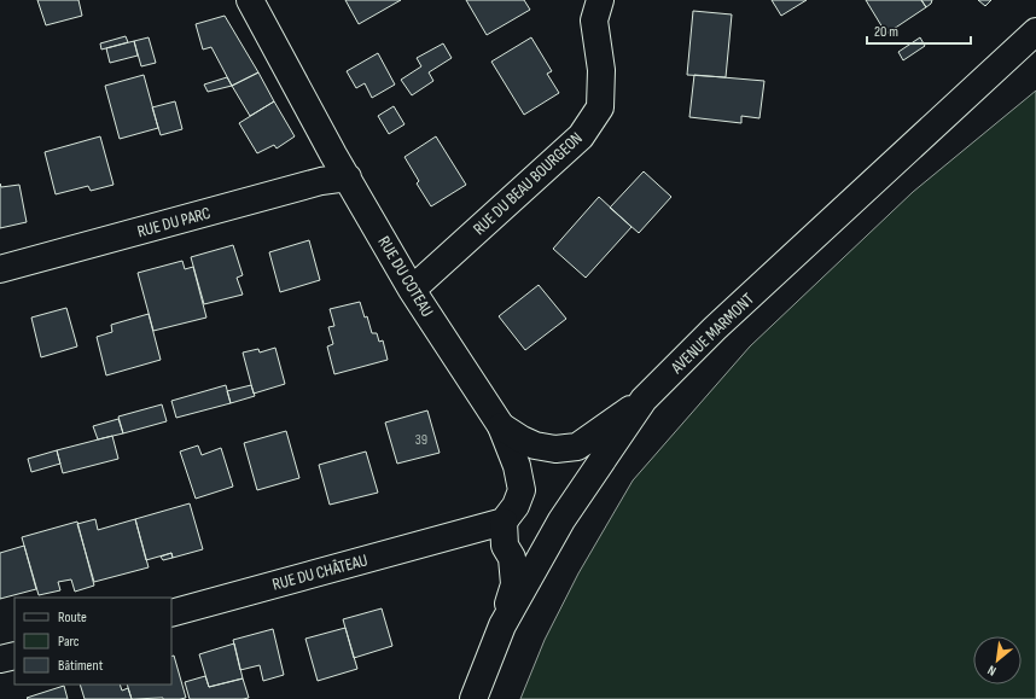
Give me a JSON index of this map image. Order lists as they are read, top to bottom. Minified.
{"streets":{"street":["RUE DU BEAU BOURGEON","RUE DU PARC","RUE DU COTEAU","AVENUE MARMONT","RUE DU CHÂTEAU"]},"crossings":[["RUE DU BEAU BOURGEON","RUE DU COTEAU"],["RUE DU PARC","RUE DU COTEAU"],["RUE DU COTEAU","RUE DU CHÂTEAU"]],"house_numbers":["39"],"legend":["Route","Parc","Bâtiment"],"scale_bar":"20 m","north":"bottom left"}
